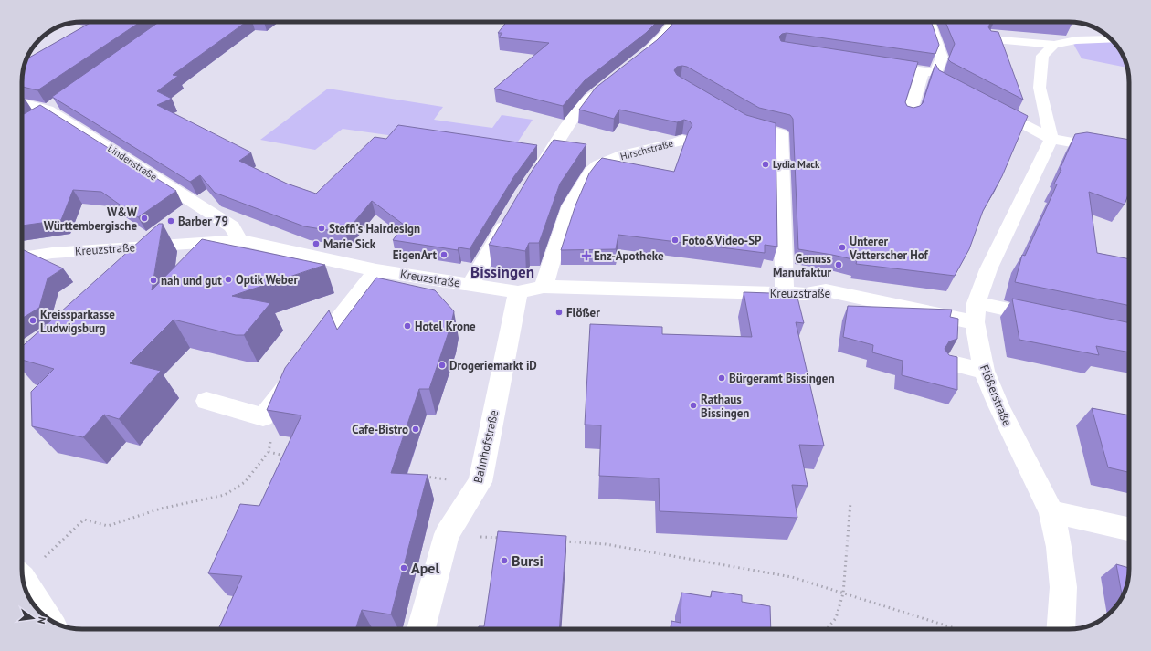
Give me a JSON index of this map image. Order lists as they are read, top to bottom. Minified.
{"streets":{"street":["Hirschstraße","Lindenstraße","Kreuzstraße","Flößerstraße","Bahnhofstraße"]},"crossings":[["Hirschstraße","Kreuzstraße"],["Lindenstraße","Kreuzstraße"],["Kreuzstraße","Flößerstraße"],["Kreuzstraße","Bahnhofstraße"]],"districts":["Bissingen"],"places":{"other":["Lydia Mack","W&W Württembergische","Barber 79","Steffi's Hairdesign","Foto&Video-SP","Marie Sick","Unterer Vatterscher Hof","EigenArt","Genuss Manufaktur","Optik Weber","nah und gut","Flößer","Kreissparkasse Ludwigsburg","Hotel Krone","Drogeriemarkt iD","Bürgeramt Bissingen","Rathaus Bissingen","Cafe-Bistro","Bursi","Apel"],"health":["Enz-Apotheke"]},"north":"right"}
